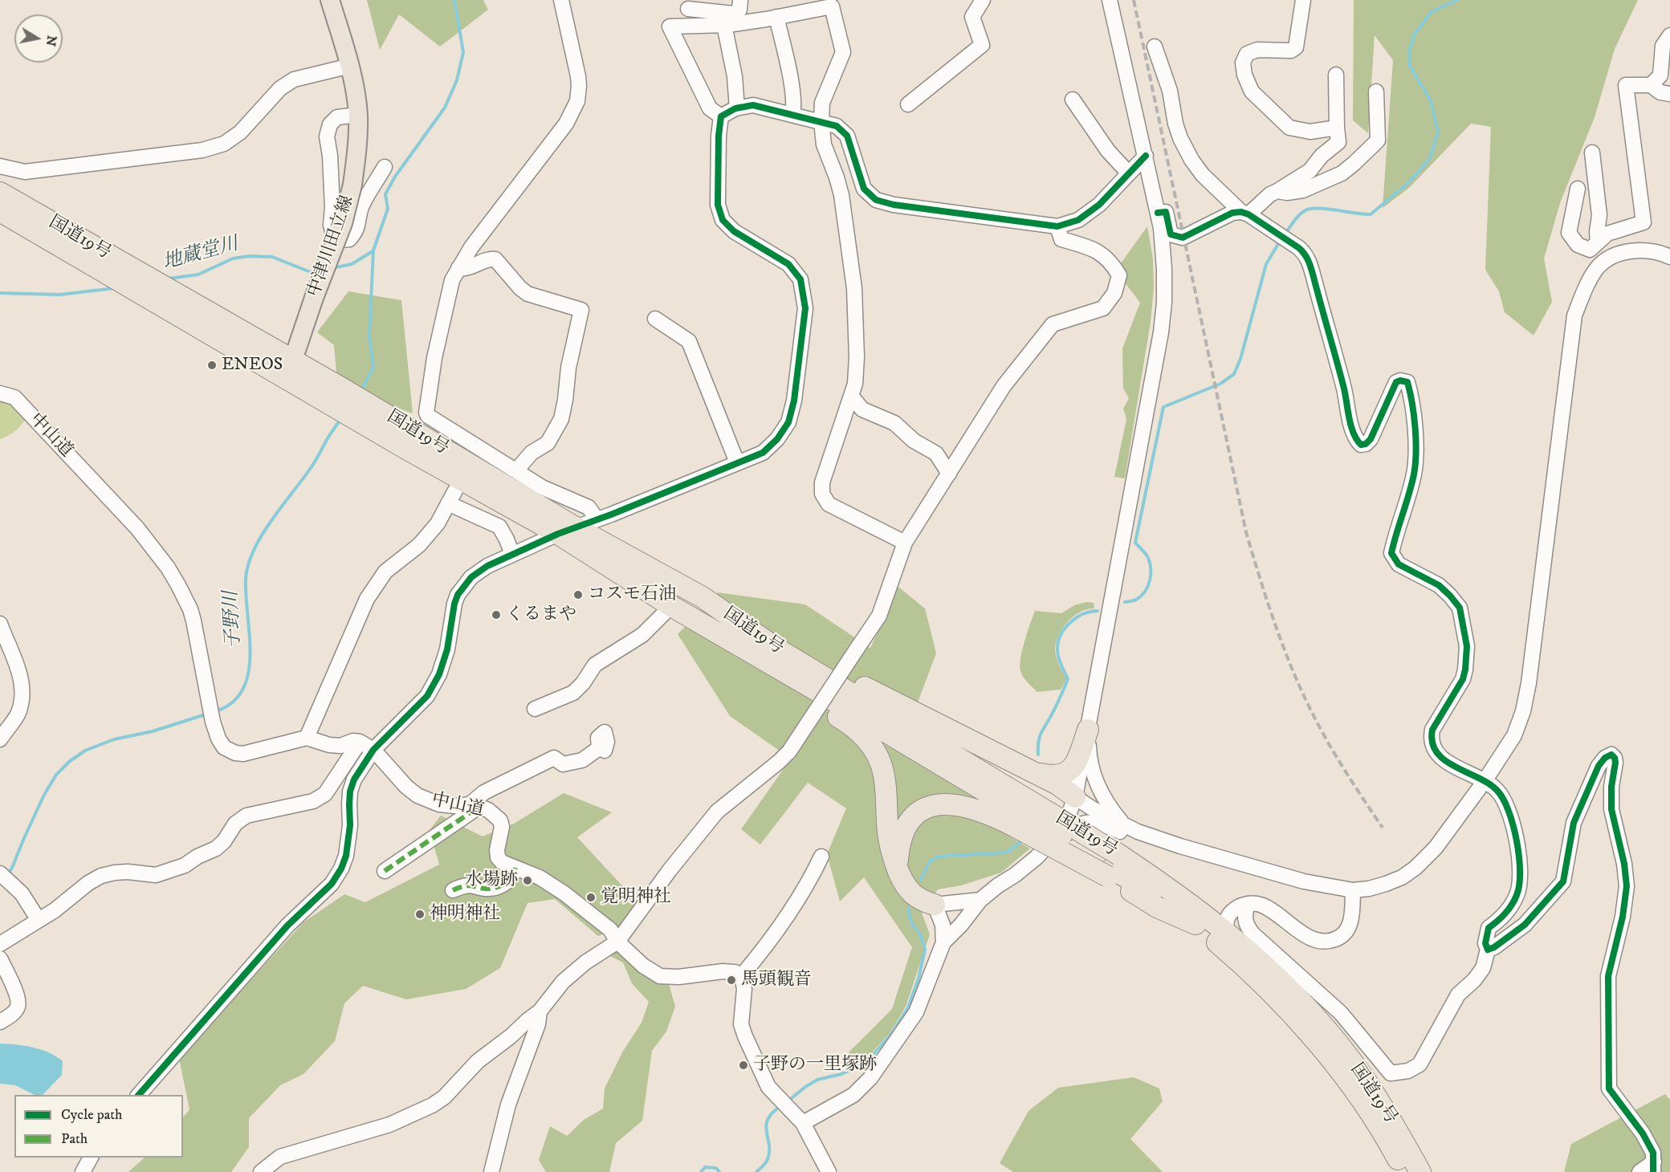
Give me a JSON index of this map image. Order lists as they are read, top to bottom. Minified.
{"streets":{"highway":["国道19号"],"main road":["中津川田立線"],"street":["中山道"]},"crossings":[["国道19号","中津川田立線"]],"water":["地蔵堂川","子野川"],"places":["ENEOS","コスモ石油","くるまや","水場跡","覚明神社","神明神社","馬頭観音","子野の一里塚跡"],"legend":["Cycle path","Path"],"north":"right"}
